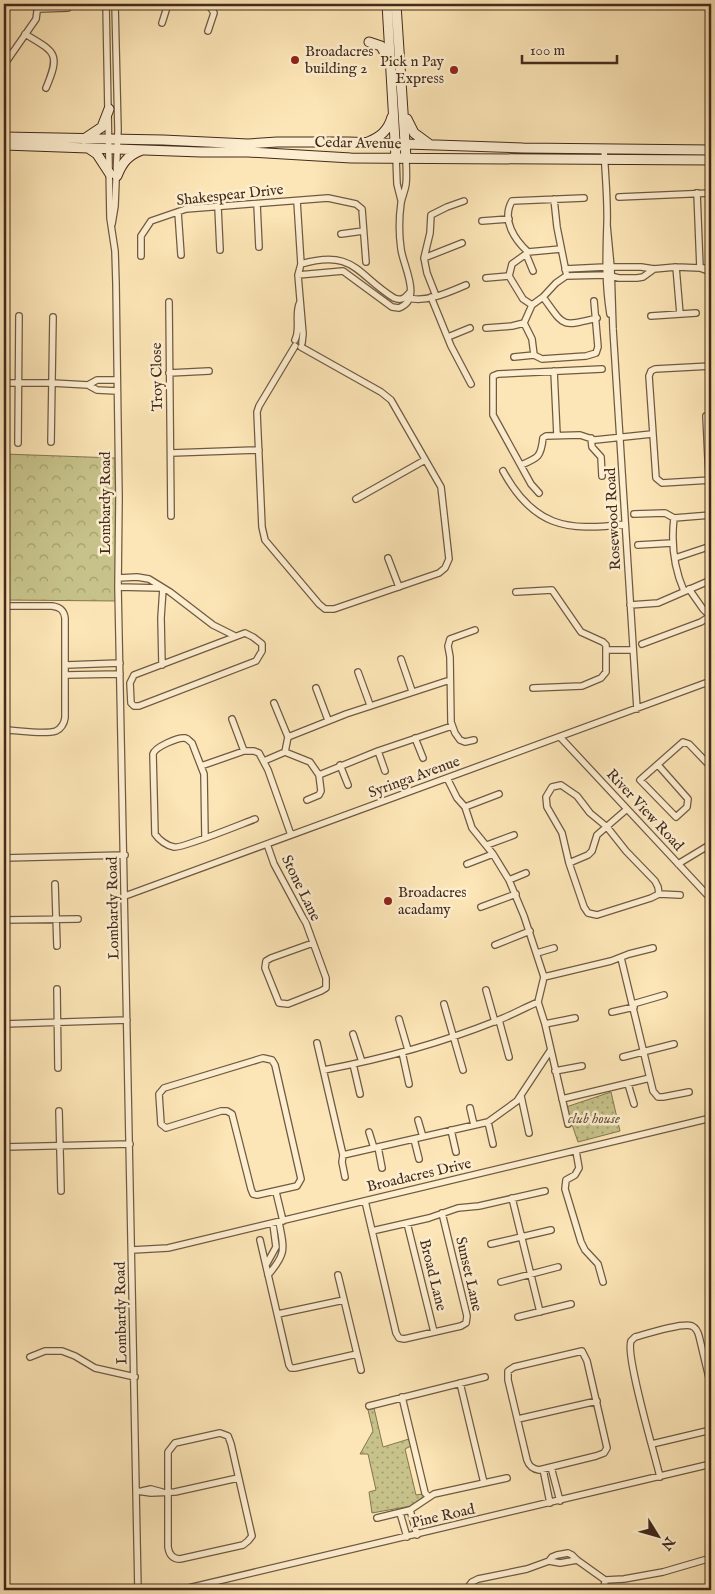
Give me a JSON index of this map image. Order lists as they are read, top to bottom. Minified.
{"streets":{"main road":["Cedar Avenue"],"street":["Shakespear Drive","Troy Close","Lombardy Road","Rosewood Road","Syringa Avenue","River View Road","Stone Lane","Broadacres Drive","Sunset Lane","Broad Lane","Pine Road"]},"crossings":[["Cedar Avenue","Lombardy Road"],["Cedar Avenue","Rosewood Road"],["Lombardy Road","Syringa Avenue"],["Lombardy Road","Broadacres Drive"],["Rosewood Road","Syringa Avenue"],["Syringa Avenue","River View Road"],["Syringa Avenue","Stone Lane"],["Broadacres Drive","Sunset Lane"],["Sunset Lane","Broad Lane"]],"parks":["club house"],"places":["Broadacres building 2","Pick n Pay Express","Broadacres acadamy"],"scale_bar":"100 m","north":"bottom right"}
